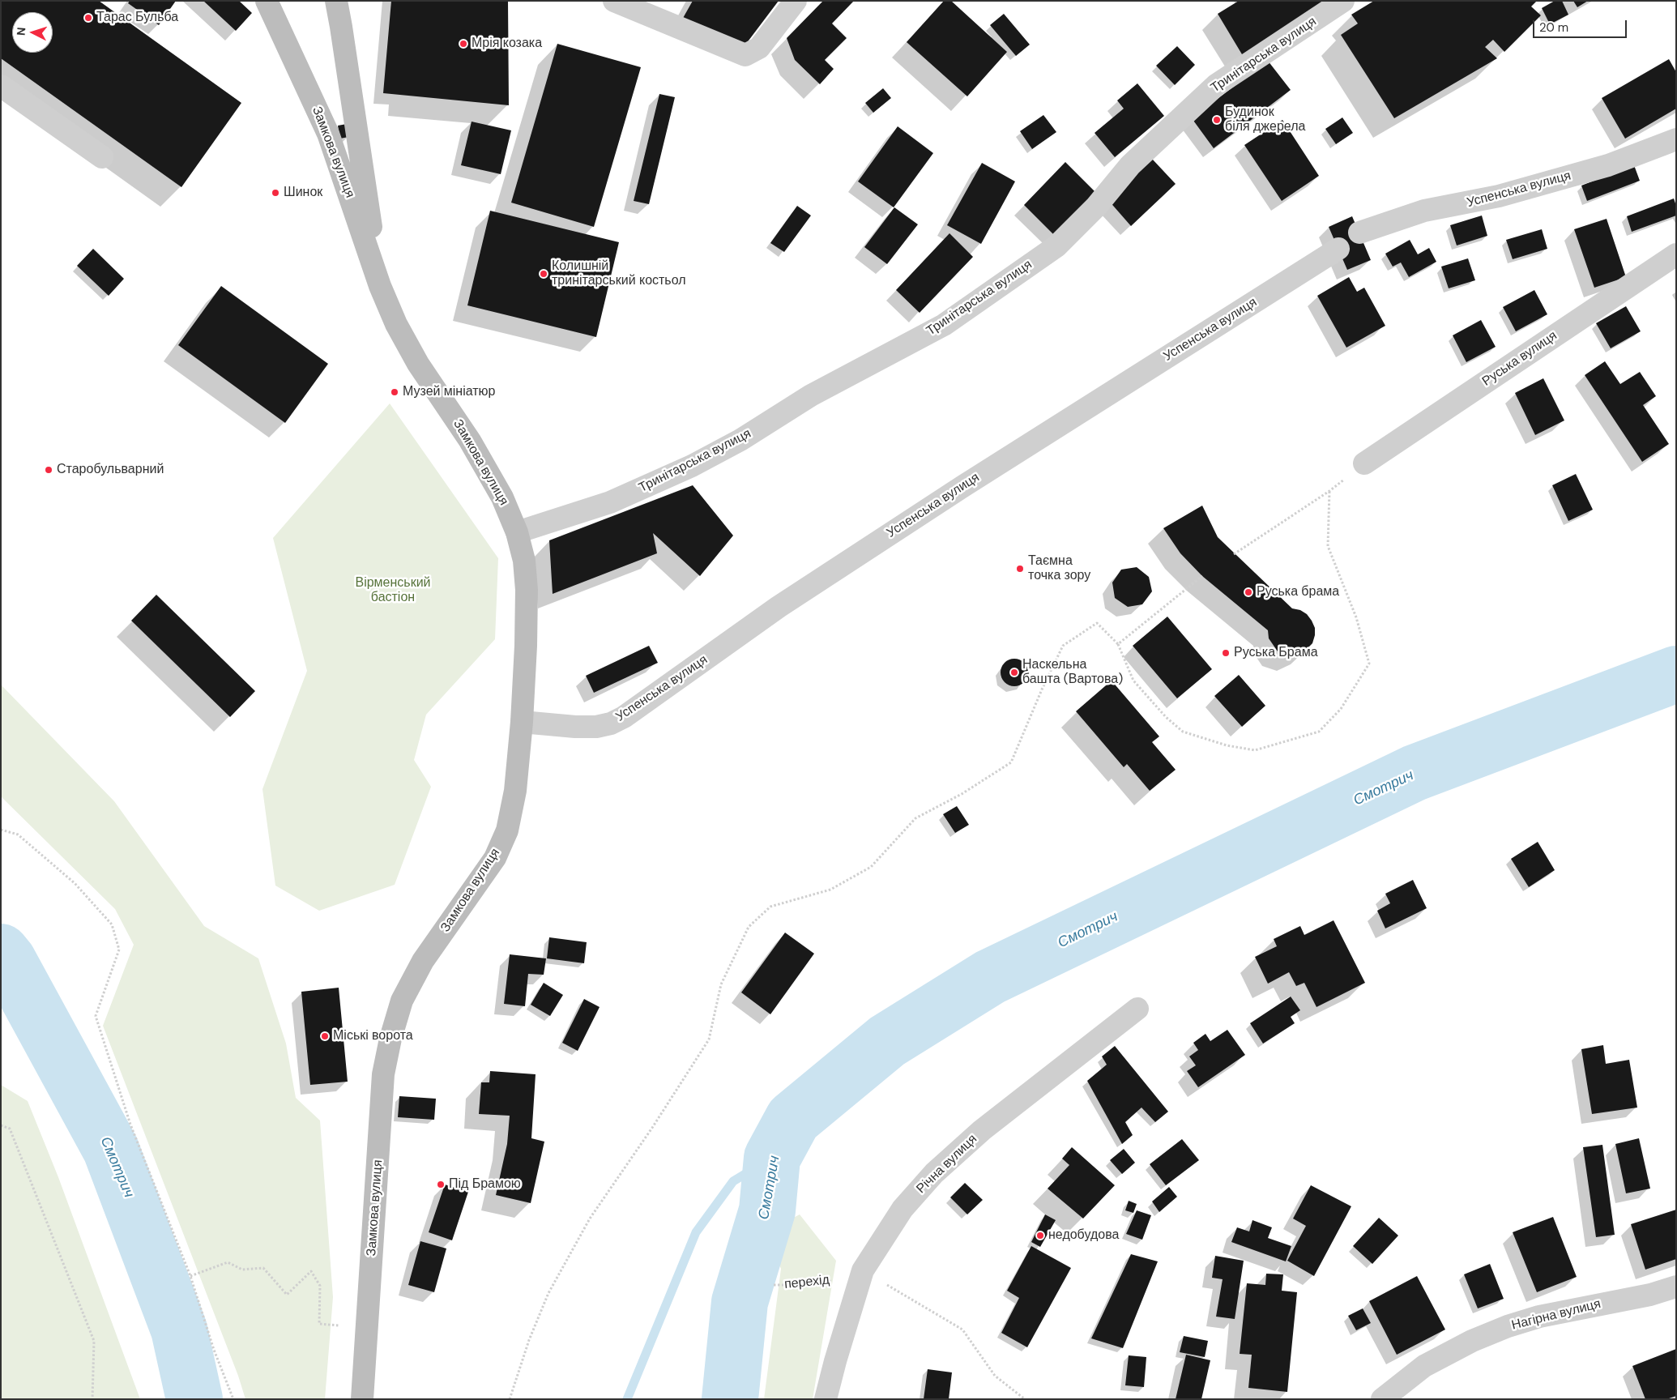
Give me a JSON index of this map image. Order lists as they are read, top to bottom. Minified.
{"streets":{"main road":["Замкова вулиця"],"street":["Тринітарська вулиця","Успенська вулиця","Руська вулиця","Річна вулиця","Нагірна вулиця"],"path":["перехід"]},"crossings":[["Тринітарська вулиця","Замкова вулиця"],["Замкова вулиця","Успенська вулиця"],["Річна вулиця","перехід"]],"water":["Смотрич"],"parks":["Вірменський бастіон"],"places":["Тарас Бульба","Мрія козака","Будинок біля джерела","Шинок","Колишній тринітарський костьол","Музей мініатюр","Старобульварний","Таємна точка зору","Руська брама","Руська Брама","Наскельна башта (Вартова)","Міські ворота","Під Брамою","недобудова"],"scale_bar":"20 m","north":"left"}
